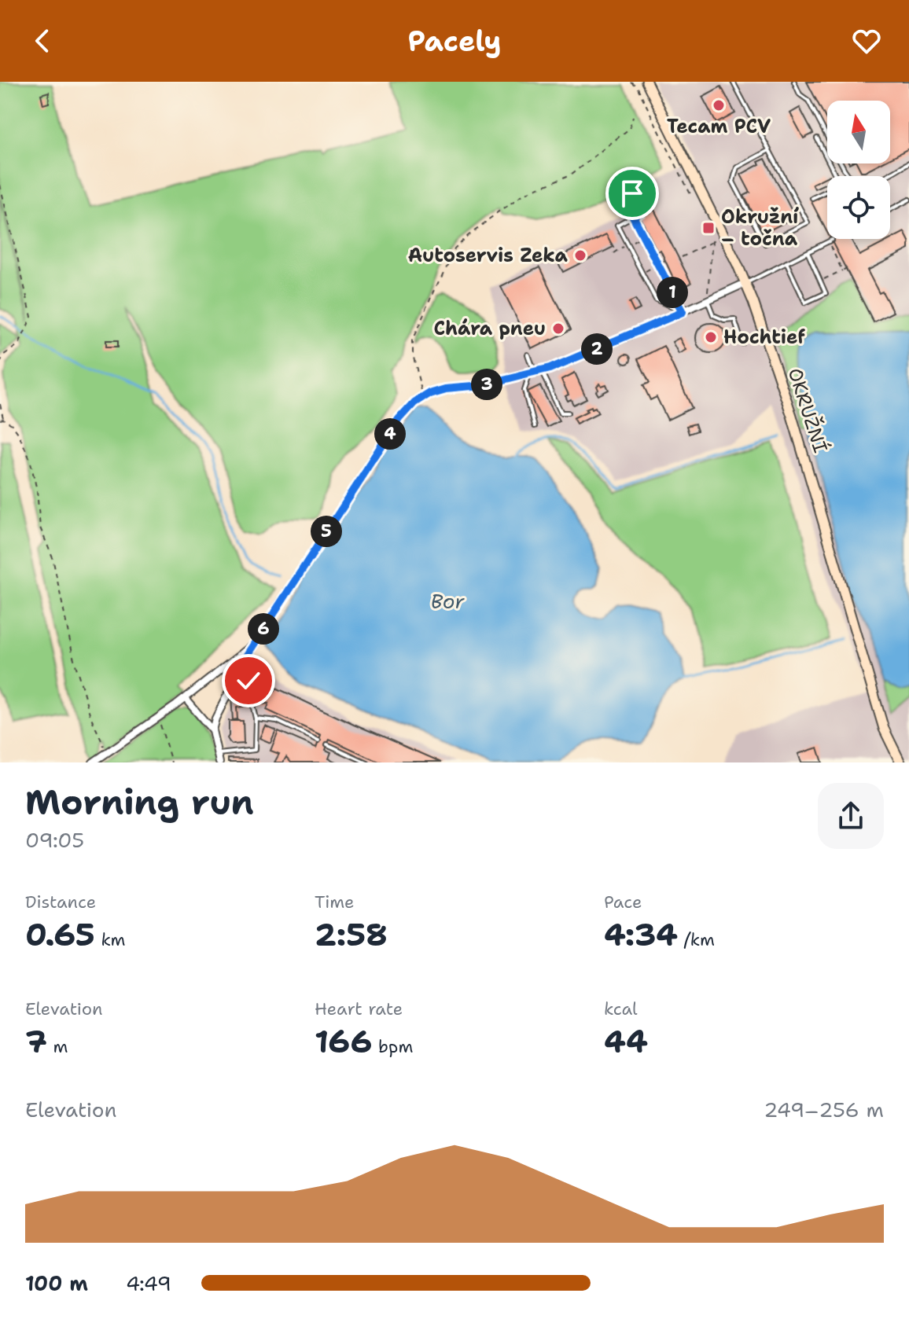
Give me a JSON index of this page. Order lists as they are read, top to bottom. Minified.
{"streets":{"main road":["OKRUŽNÍ"]},"water":["Bor"],"places":{"other":["Tecam PCV","Autoservis Zeka","Chára pneu","Hochtief"],"transit":["Okružní – točna"]},"north":"top","page":{"header":"Pacely","pins":["1","2","3","4","5","6"],"heading":["Morning run","09:05"],"stats":[["Distance","0.65 km"],["Time","2:58"],["Pace","4:34 /km"],["Elevation","7 m"],["Heart rate","166 bpm"],["kcal","44"]],"chart":["Elevation","249–256 m"],"list":[{"name":"100 m","note":"4:49"}]}}
